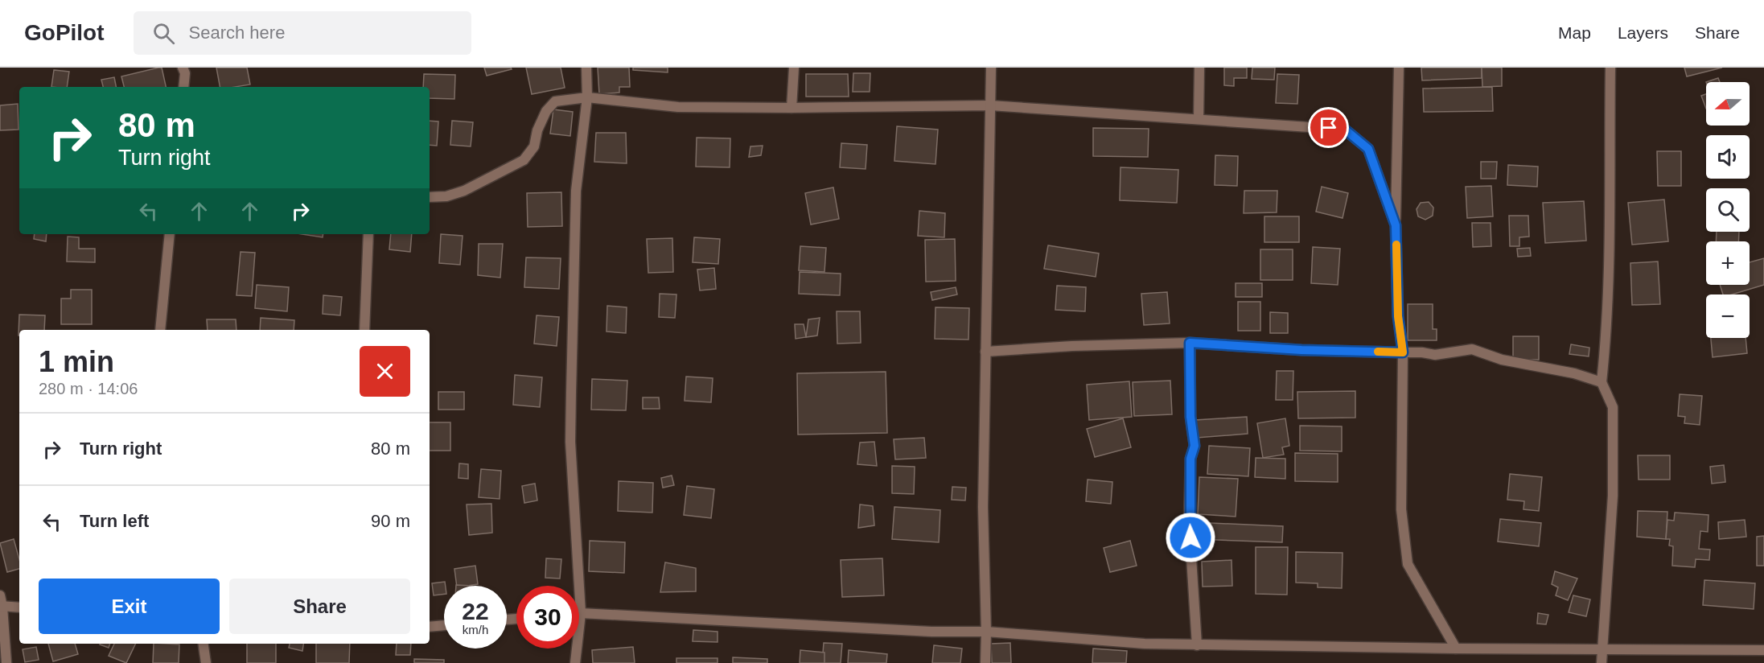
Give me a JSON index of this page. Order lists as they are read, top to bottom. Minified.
{"north":"left","page":{"header":"GoPilot","search":"Search here","nav":["Map","Layers","Share"],"map_buttons":["+","−"],"turn":["80 m","Turn right"],"heading":["1 min","280 m · 14:06"],"list":[{"name":"Turn right","value":"80 m"},{"name":"Turn left","value":"90 m"}],"buttons":["Exit","Share"],"speed":"22 km/h","limit":"30"}}
